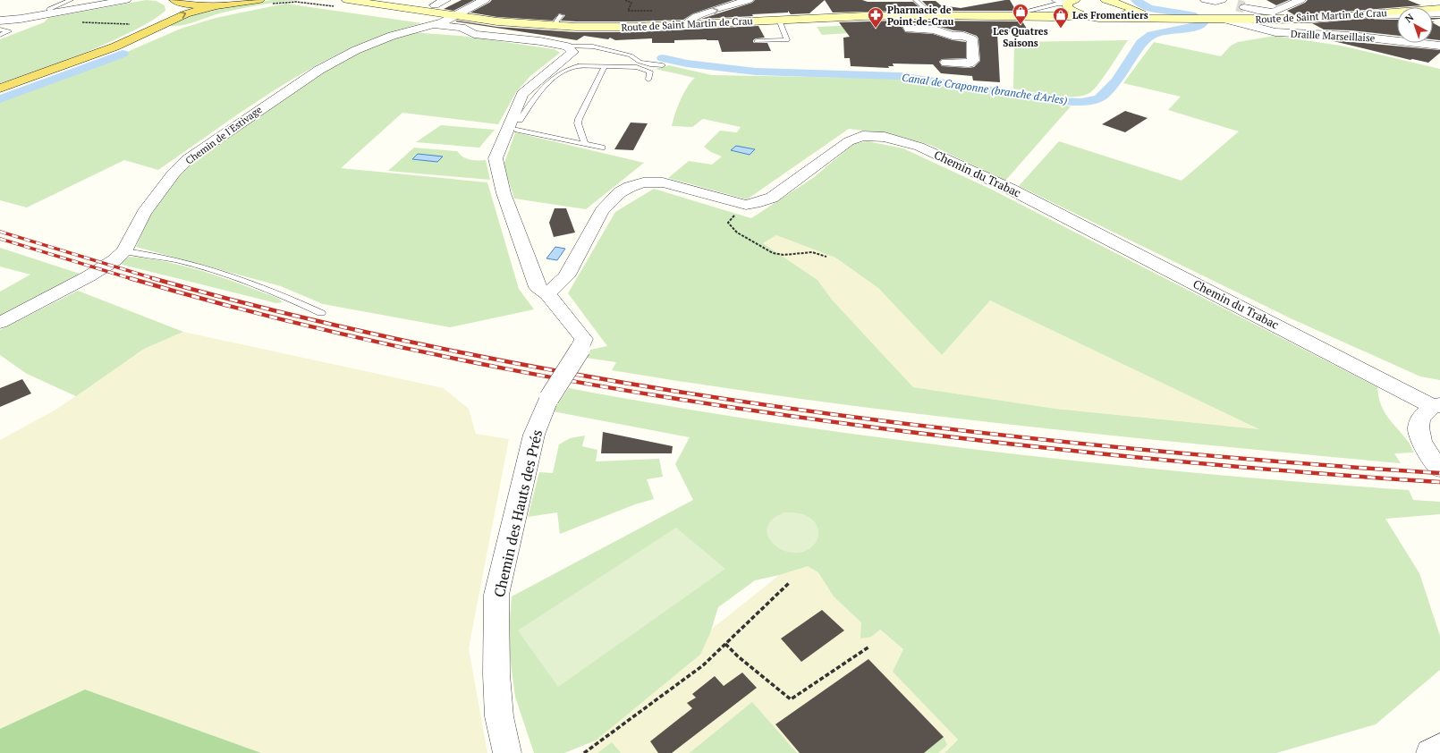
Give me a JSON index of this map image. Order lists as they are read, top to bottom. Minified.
{"streets":{"main road":["Route de Saint Martin de Crau"],"street":["Draille Marseillaise","Chemin de l'Estivage","Chemin du Trabac","Chemin des Hauts des Prés"]},"crossings":[["Route de Saint Martin de Crau","Draille Marseillaise"],["Chemin du Trabac","Chemin des Hauts des Prés"]],"water":["Canal de Craponne (branche d'Arles)"],"places":{"shop":["Les Quatres Saisons","Les Fromentiers"],"pharmacy":["Pharmacie de Point-de-Crau"]},"north":"top left"}
